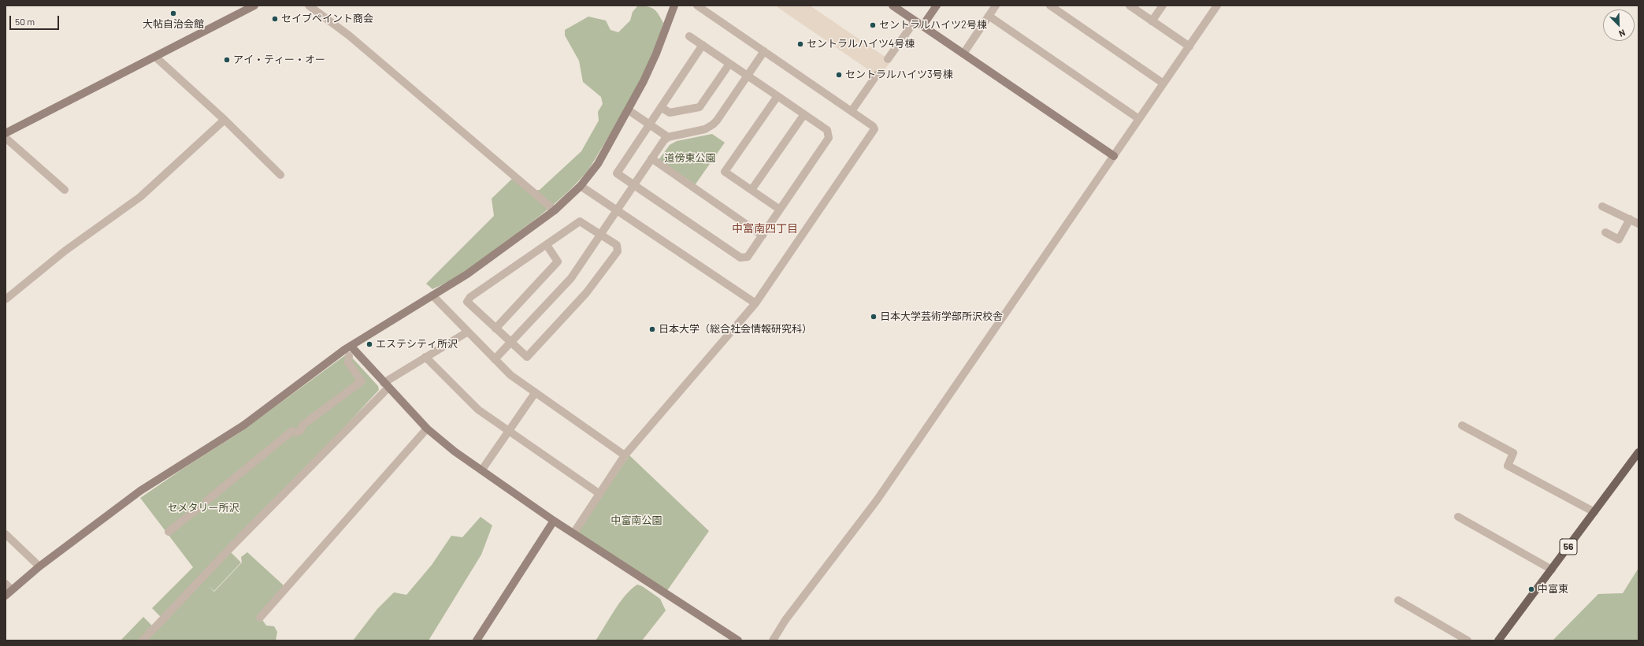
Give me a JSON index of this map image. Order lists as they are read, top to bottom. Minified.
{"streets":{"main road":["56"]},"districts":["中富南四丁目"],"parks":["道傍東公園","セメタリー所沢","中富南公園"],"places":["大帖自治会館","セイブペイント商会","セントラルハイツ2号棟","セントラルハイツ4号棟","アイ・ティー・オー","セントラルハイツ3号棟","日本大学芸術学部所沢校舎","日本大学（総合社会情報研究科）","エステシティ所沢","中富東"],"scale_bar":"50 m","north":"bottom right"}
